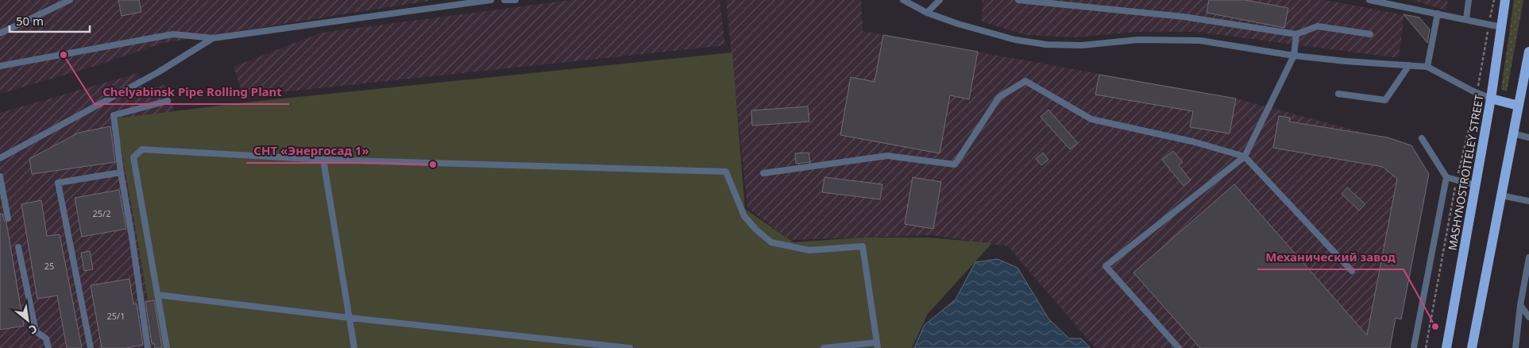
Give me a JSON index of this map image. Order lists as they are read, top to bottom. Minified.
{"streets":{"main road":["MASHYNOSTROITELEY STREET"]},"places":["Chelyabinsk Pipe Rolling Plant","СНТ «Энергосад 1»","Механический завод"],"house_numbers":["25/2","25","25/1"],"scale_bar":"50 m","north":"bottom right"}
